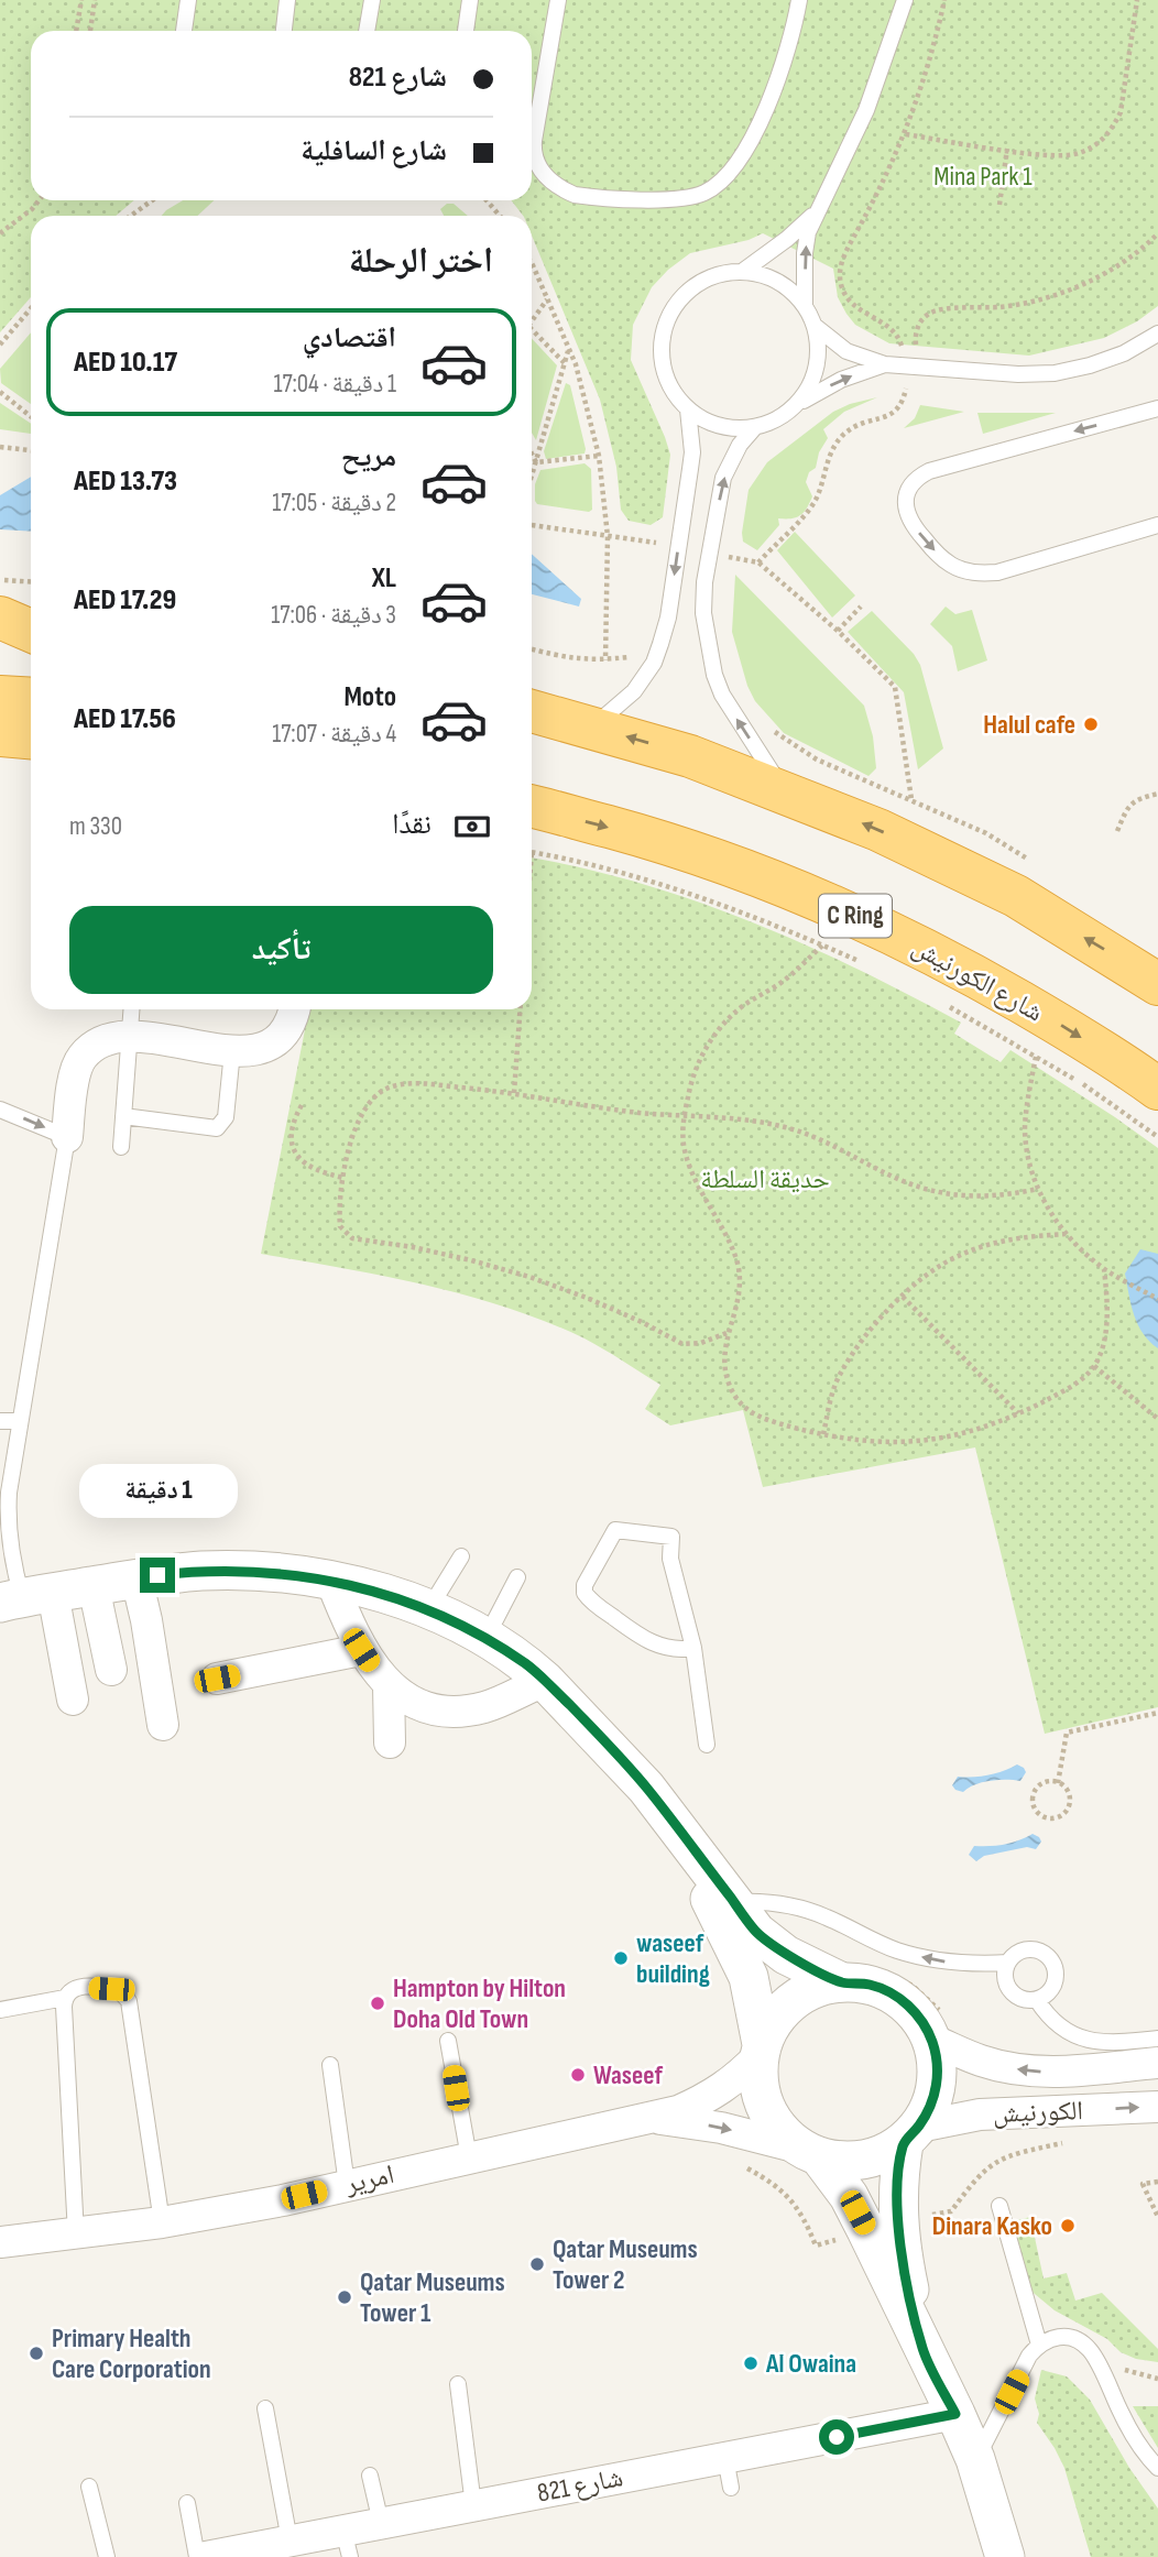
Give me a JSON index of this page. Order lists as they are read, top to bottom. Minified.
{"streets":{"highway":["C Ring","شارع الكورنيش"],"street":["الكورنيش","امرير","شارع 821"]},"crossings":[["الكورنيش","امرير"]],"parks":["Mina Park 1","حديقة السلطة"],"places":["Halul cafe","waseef building","Hampton by Hilton Doha Old Town","Waseef","Dinara Kasko","Qatar Museums Tower 2","Qatar Museums Tower 1","Primary Health Care Corporation","Al Owaina"],"page":{"banner":["شارع 821","شارع السافلية"],"heading":"اختر الرحلة","list":[{"name":"اقتصادي","note":"1 دقيقة · 17:04","value":"AED 10.17"},{"name":"مريح","note":"2 دقيقة · 17:05","value":"AED 13.73"},{"name":"XL","note":"3 دقيقة · 17:06","value":"AED 17.29"},{"name":"Moto","note":"4 دقيقة · 17:07","value":"AED 17.56"}],"pay":["نقدًا","330 m"],"buttons":"تأكيد","bubble":"1 دقيقة"}}
